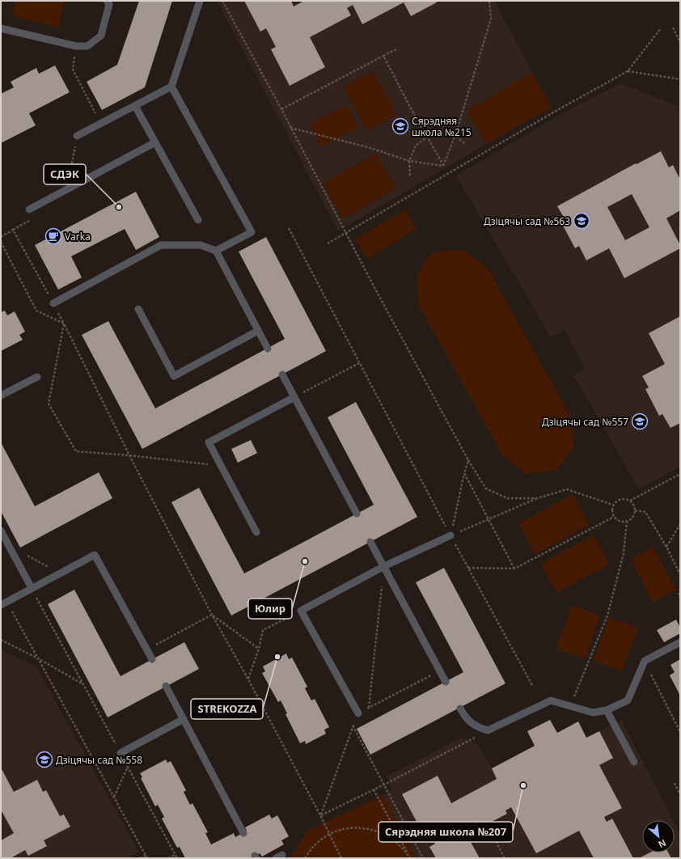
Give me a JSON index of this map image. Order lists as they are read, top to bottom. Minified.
{"places":{"school or university":["Сярэдняя школа №215","Дзіцячы сад №563","Дзіцячы сад №557","Дзіцячы сад №558"],"other":["СДЭК","Юлир","STREKOZZA","Сярэдняя школа №207"],"cafe":["Varka"]},"north":"bottom right"}
